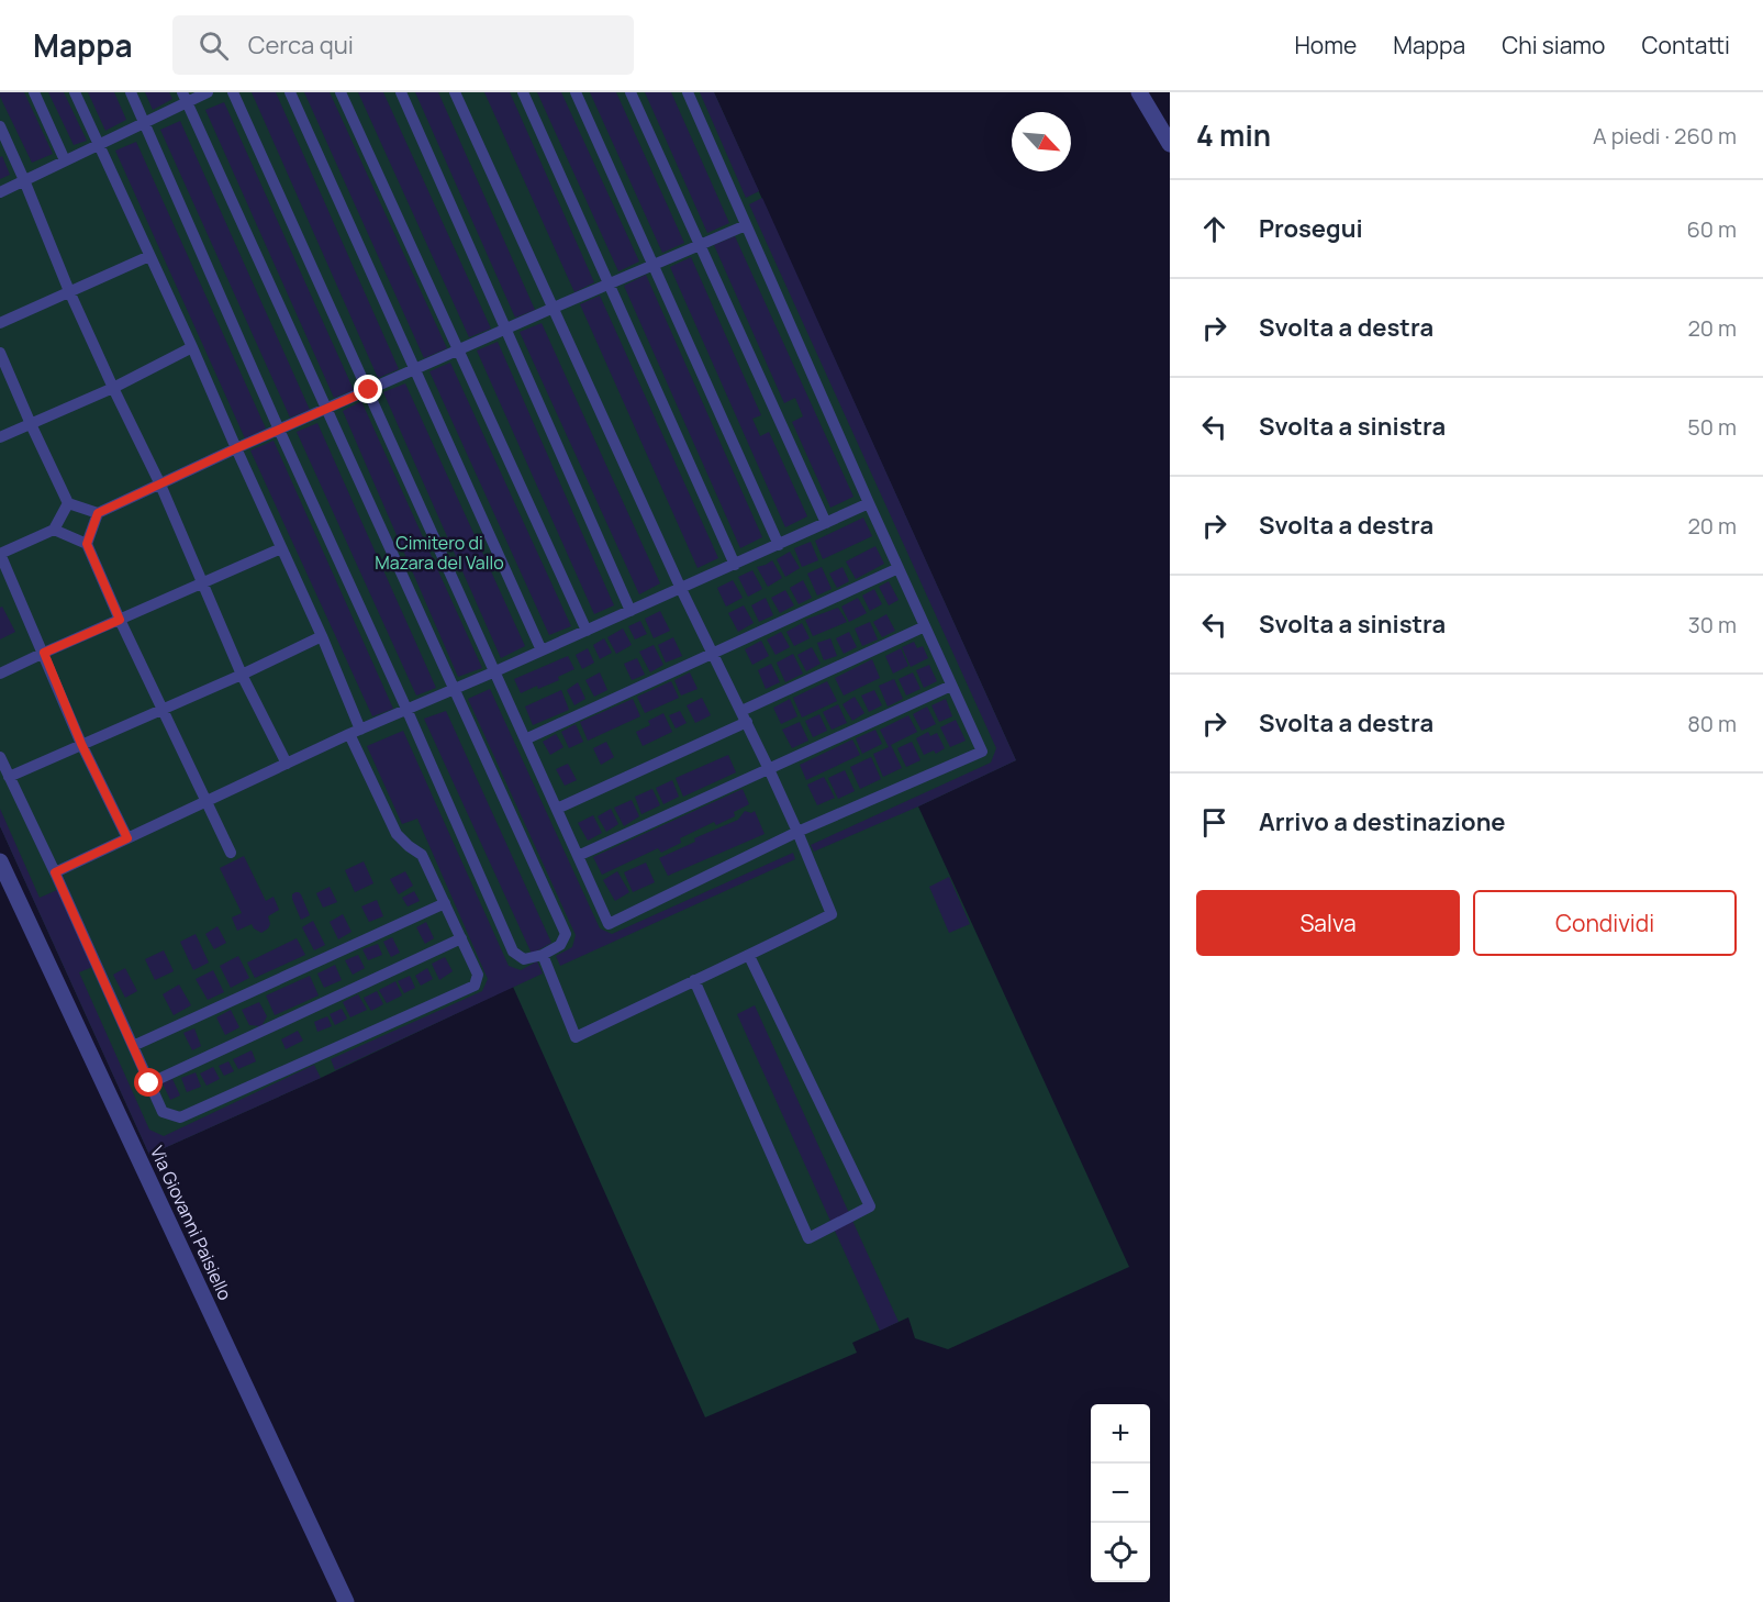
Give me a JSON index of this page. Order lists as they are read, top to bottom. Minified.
{"streets":{"street":["Via Giovanni Paisiello"]},"parks":["Cimitero di Mazara del Vallo"],"north":"bottom right","page":{"header":"Mappa","search":"Cerca qui","nav":["Home","Mappa","Chi siamo","Contatti"],"heading":["4 min","A piedi · 260 m"],"list":[["Prosegui","60 m"],["Svolta a destra","20 m"],["Svolta a sinistra","50 m"],["Svolta a destra","20 m"],["Svolta a sinistra","30 m"],["Svolta a destra","80 m"],"Arrivo a destinazione"],"buttons":["Salva","Condividi"],"map_buttons":["+","−"]}}
